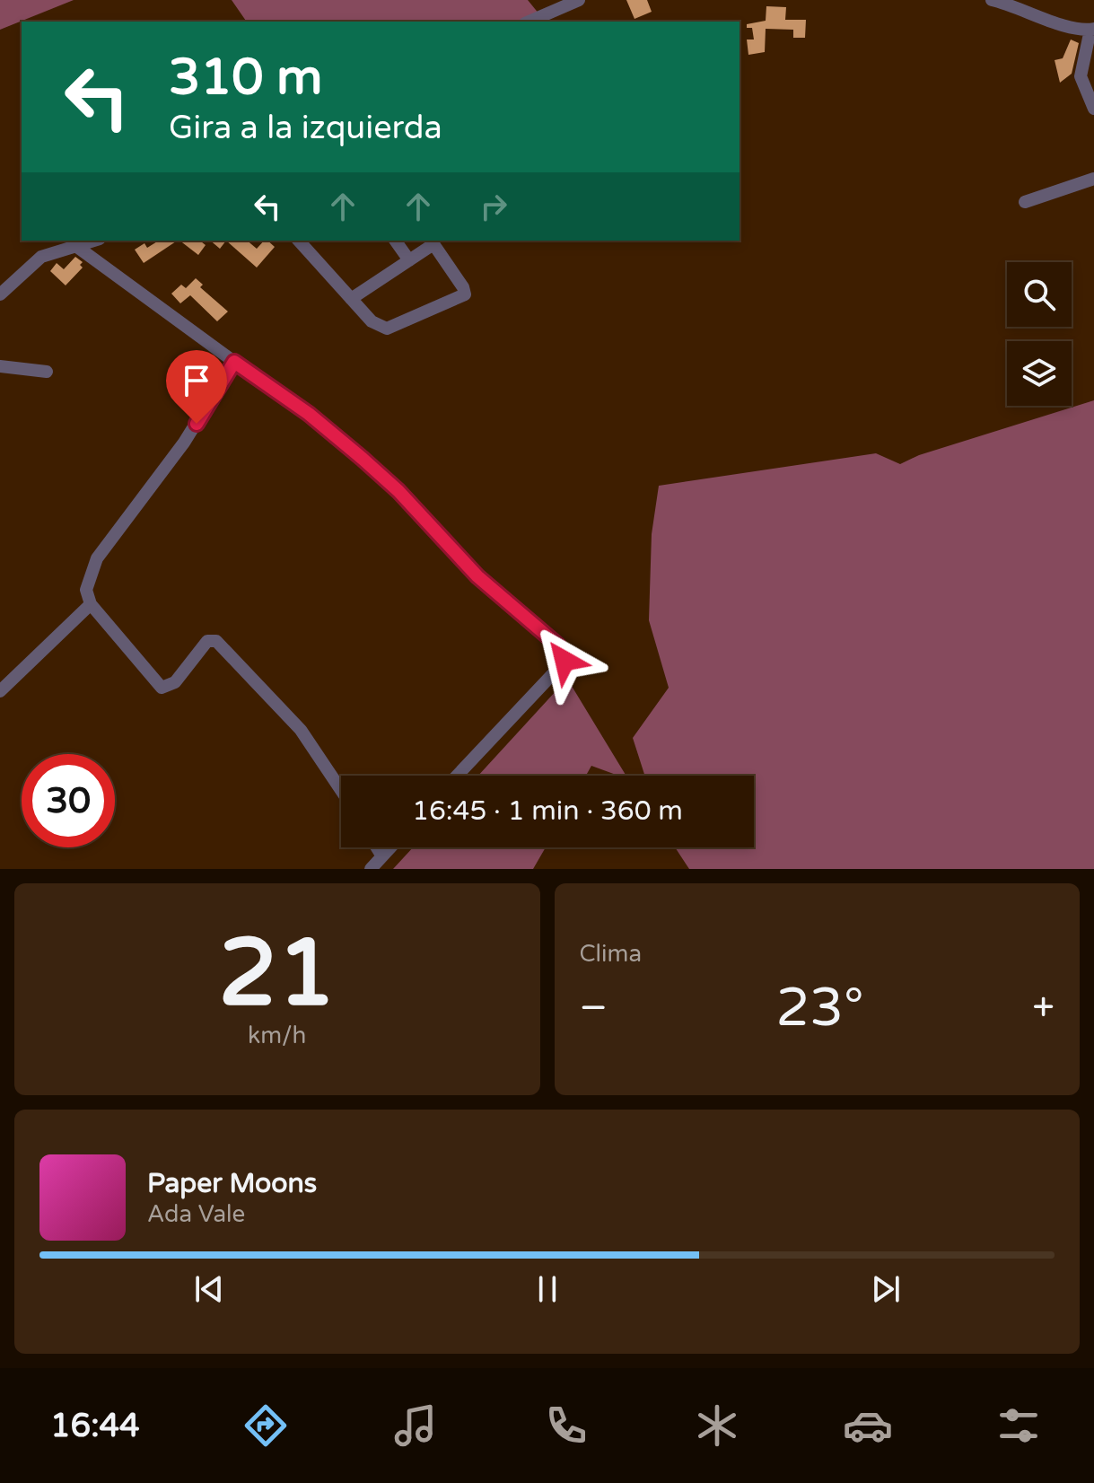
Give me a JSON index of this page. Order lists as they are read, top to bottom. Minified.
{"page":{"turn":["310 m","Gira a la izquierda"],"limit":"30","trip":"16:45 · 1 min · 360 m","tile":[["21","km/h"],"Clima"],"heat":["−","23°","+"],"song":["Paper Moons","Ada Vale"],"tabs":"16:44"}}
